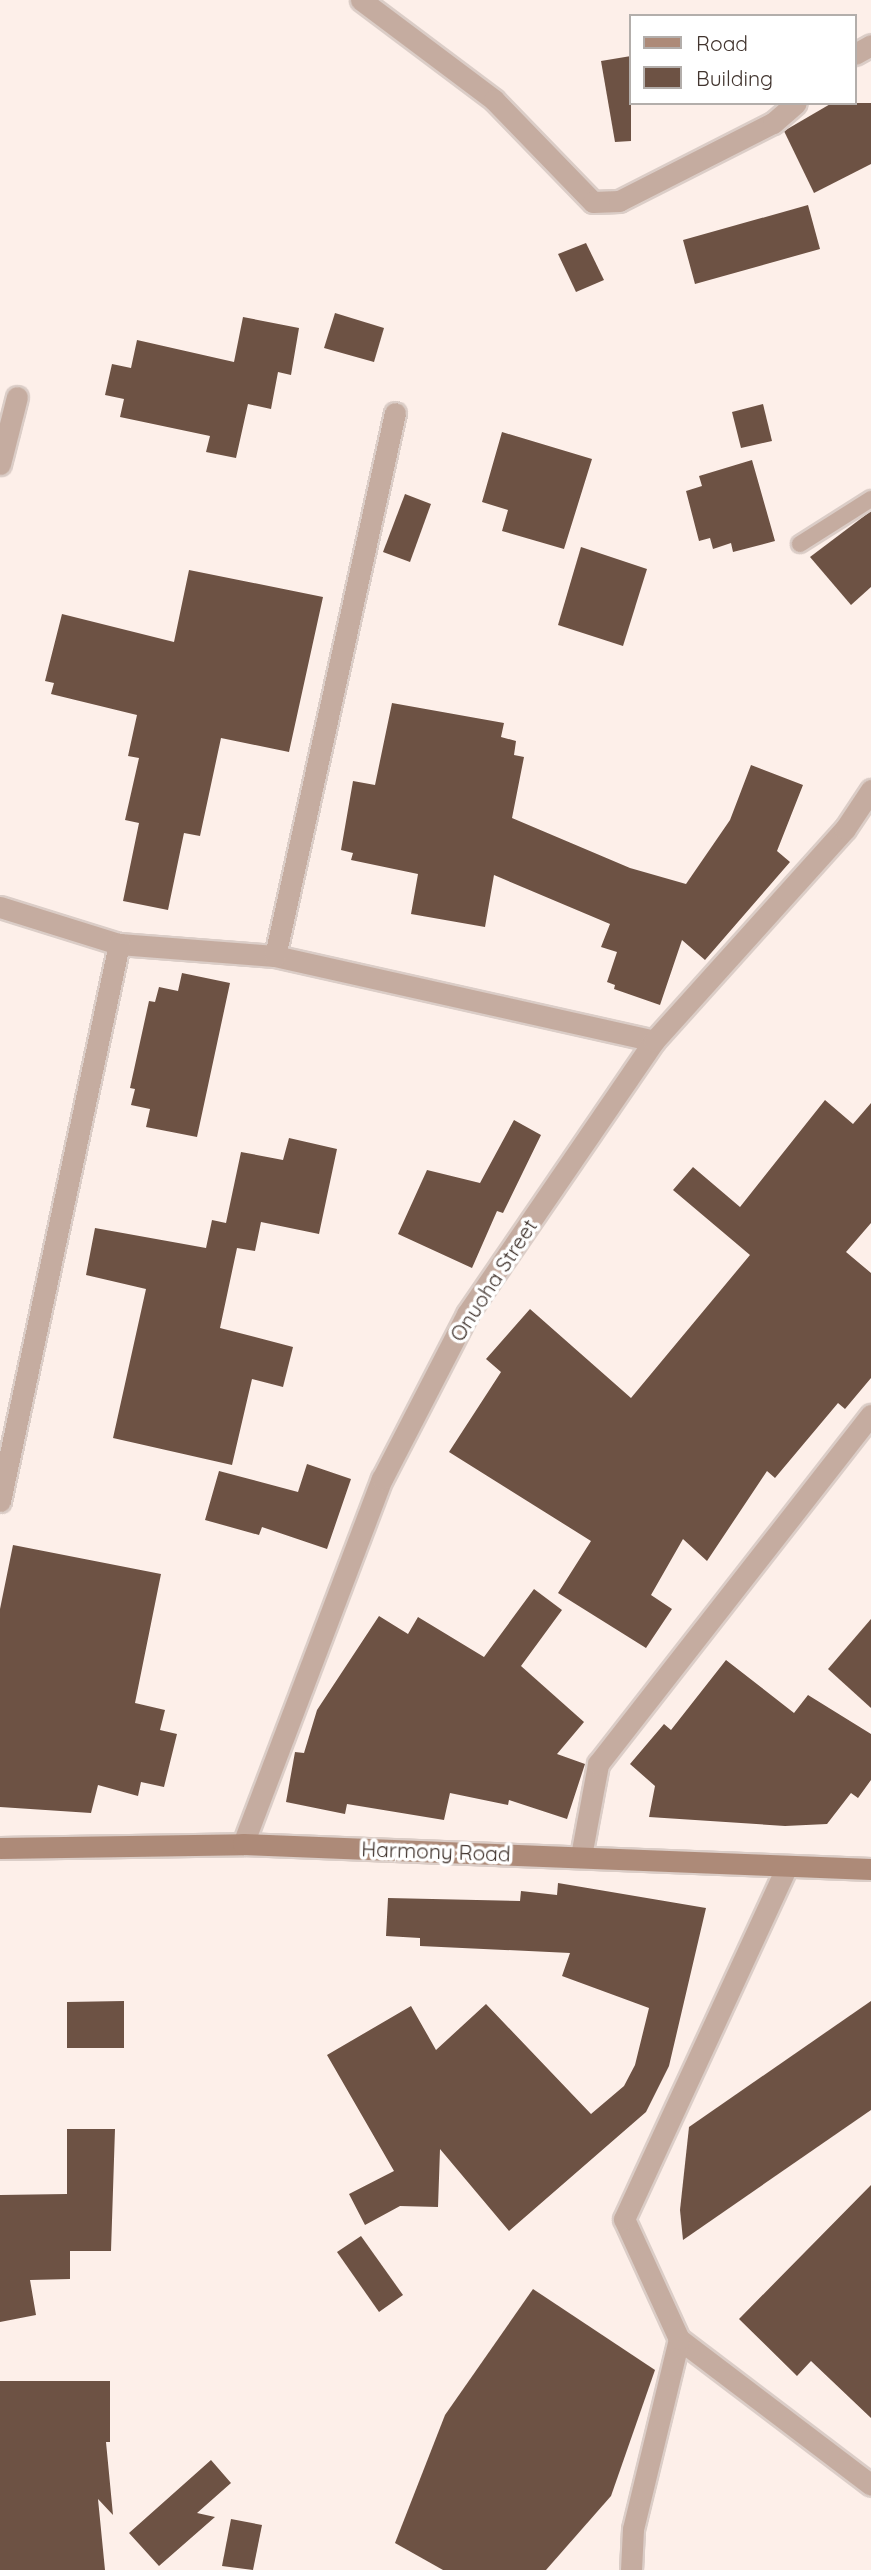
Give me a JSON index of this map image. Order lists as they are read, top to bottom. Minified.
{"streets":{"main road":["Harmony Road"],"street":["Onuoha Street"]},"crossings":[["Onuoha Street","Harmony Road"]],"legend":["Road","Building"]}
